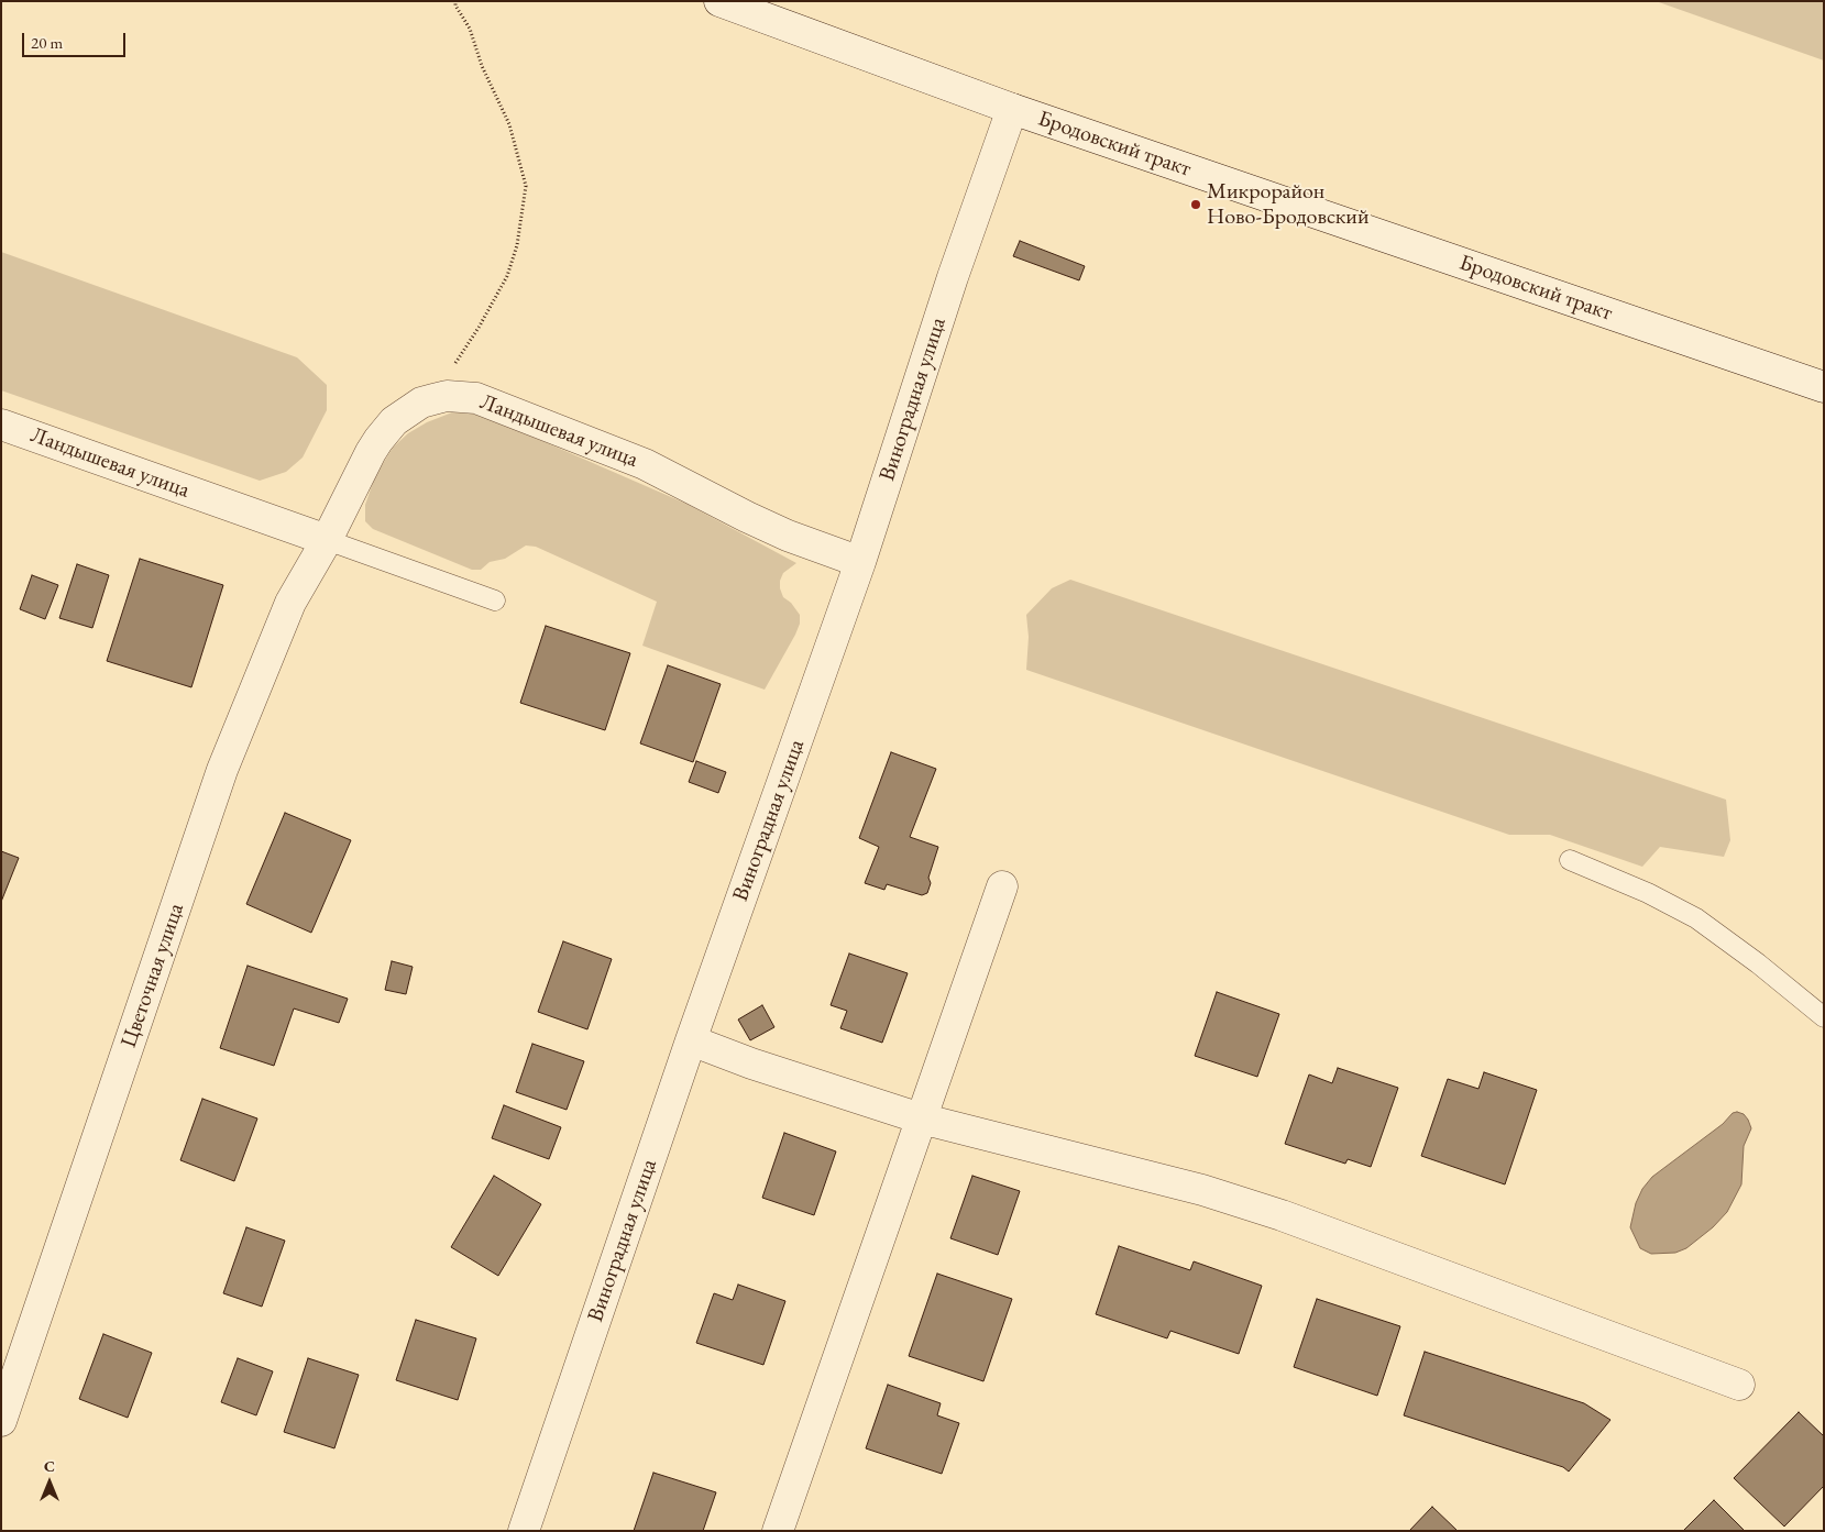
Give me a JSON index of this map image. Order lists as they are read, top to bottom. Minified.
{"streets":{"street":["Бродовский тракт","Виноградная улица","Ландышевая улица","Цветочная улица"]},"crossings":[["Бродовский тракт","Виноградная улица"],["Виноградная улица","Ландышевая улица"],["Ландышевая улица","Цветочная улица"]],"places":["Микрорайон Ново-Бродовский"],"scale_bar":"20 m","north":"top"}
